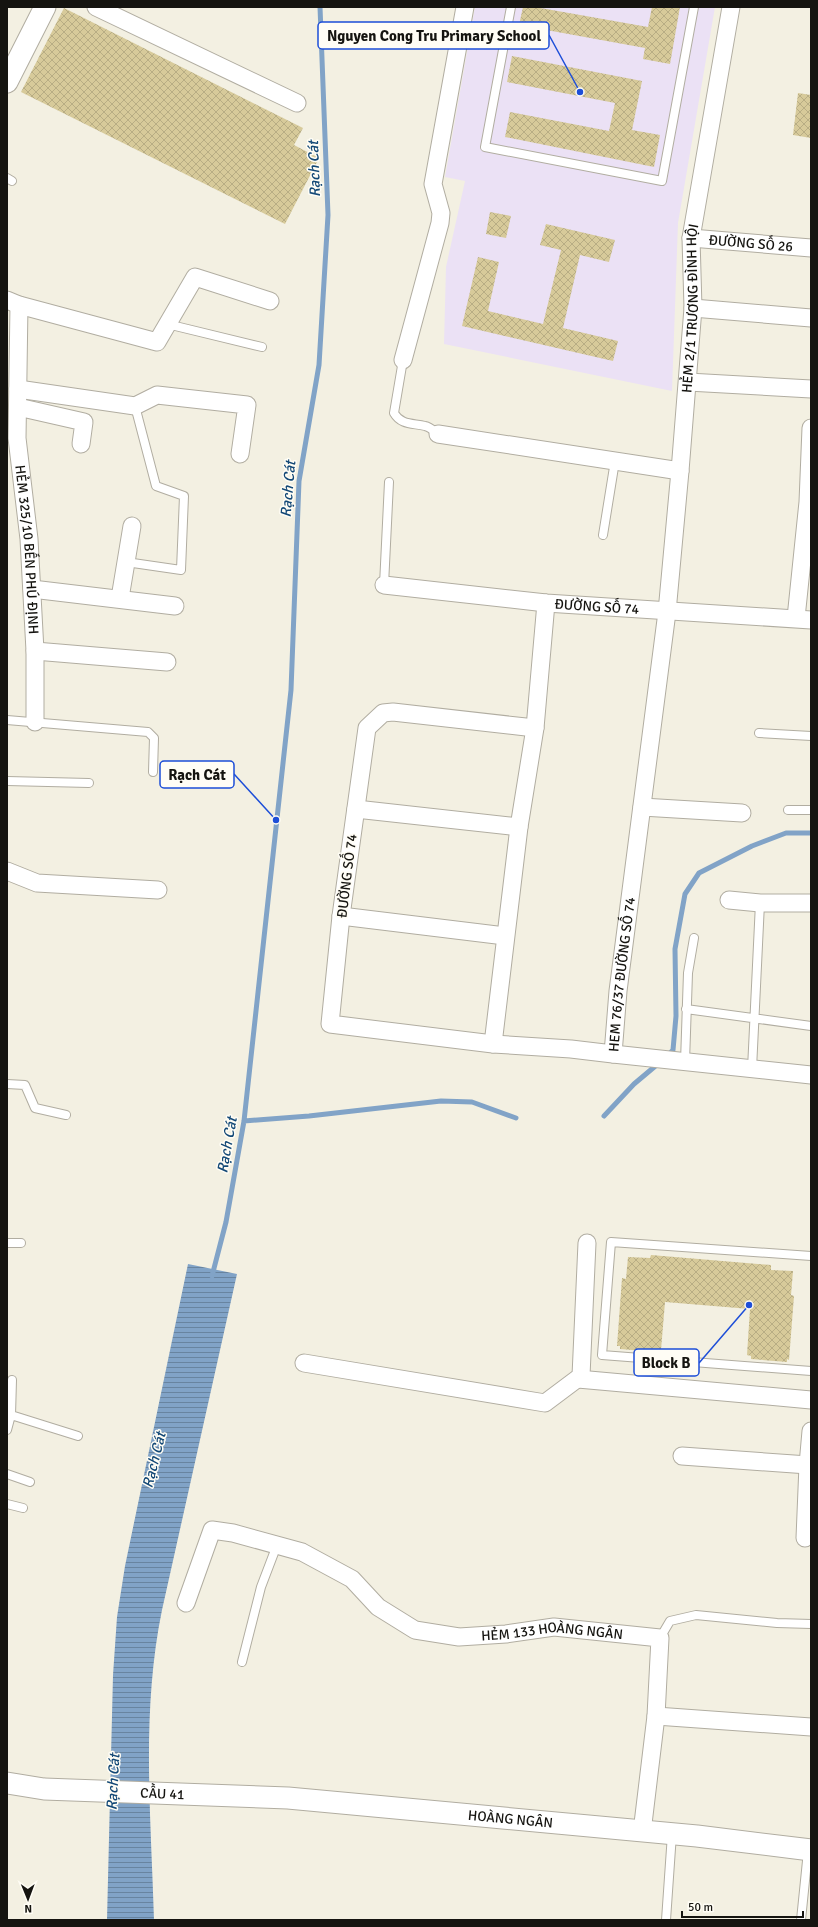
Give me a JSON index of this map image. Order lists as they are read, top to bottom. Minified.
{"streets":{"street":["ĐƯỜNG SỐ 26","HẺM 2/1 TRƯƠNG ĐÌNH HỘI","HẺM 325/10 BẾN PHÚ ĐỊNH","ĐƯỜNG SỐ 74","HEM 76/37 ĐƯỜNG SỐ 74","HẺM 133 HOÀNG NGÂN","CẦU 41","HOÀNG NGÂN"]},"crossings":[["ĐƯỜNG SỐ 26","HẺM 2/1 TRƯƠNG ĐÌNH HỘI"],["HẺM 2/1 TRƯƠNG ĐÌNH HỘI","ĐƯỜNG SỐ 74"],["HẺM 2/1 TRƯƠNG ĐÌNH HỘI","HEM 76/37 ĐƯỜNG SỐ 74"],["ĐƯỜNG SỐ 74","HEM 76/37 ĐƯỜNG SỐ 74"],["CẦU 41","HOÀNG NGÂN"]],"water":["Rạch Cát"],"places":["Nguyen Cong Tru Primary School","Rạch Cát","Block B"],"scale_bar":"50 m","north":"bottom"}
